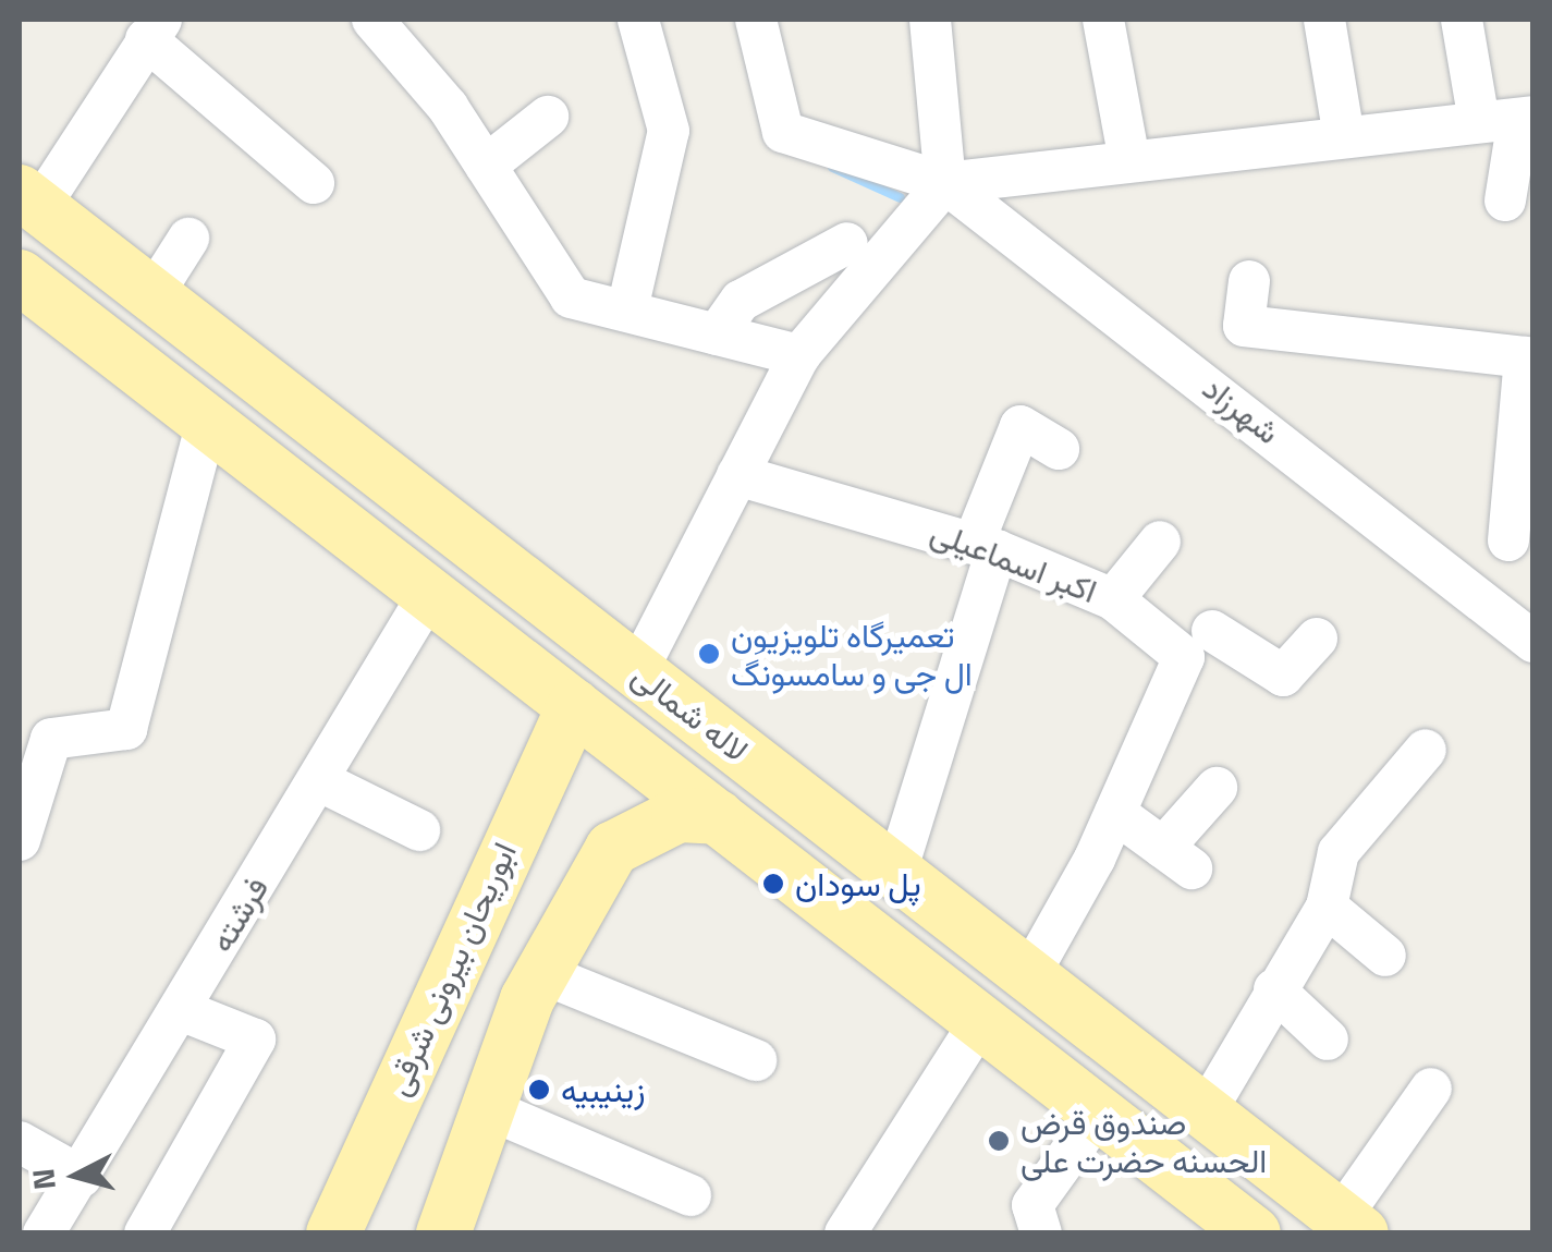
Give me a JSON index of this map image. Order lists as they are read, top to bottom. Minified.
{"streets":{"main road":["لاله شمالی","ابوریحان بیرونی شرقی"],"street":["شهرزاد","اکبر اسماعیلی","فرشته"]},"crossings":[["لاله شمالی","فرشته"],["لاله شمالی","ابوریحان بیرونی شرقی"]],"places":["تعمیرگاه تلویزیون ال جی و سامسونگ","پل سودان","زینیبیه","صندوق قرض الحسنه حضرت علی"],"north":"left"}
